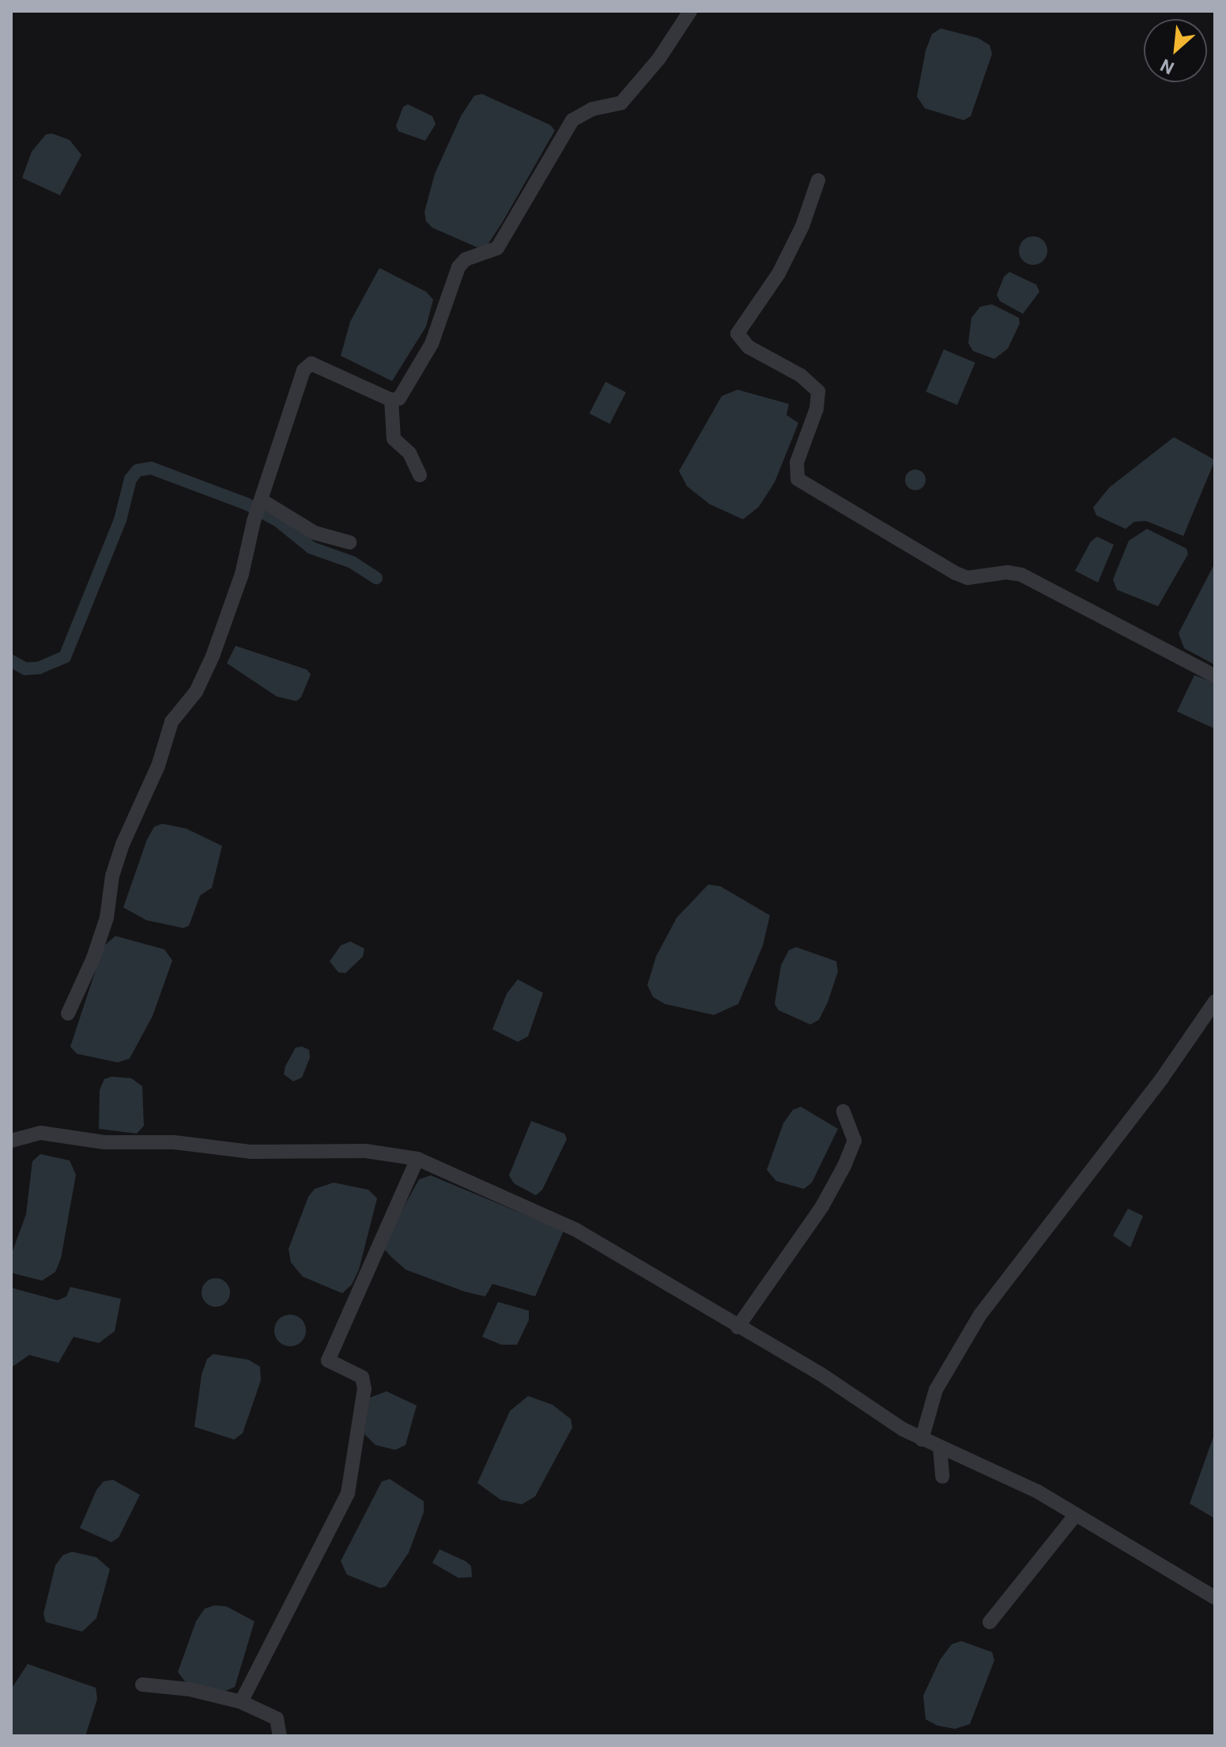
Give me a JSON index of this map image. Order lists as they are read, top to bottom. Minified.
{"north":"bottom left"}
